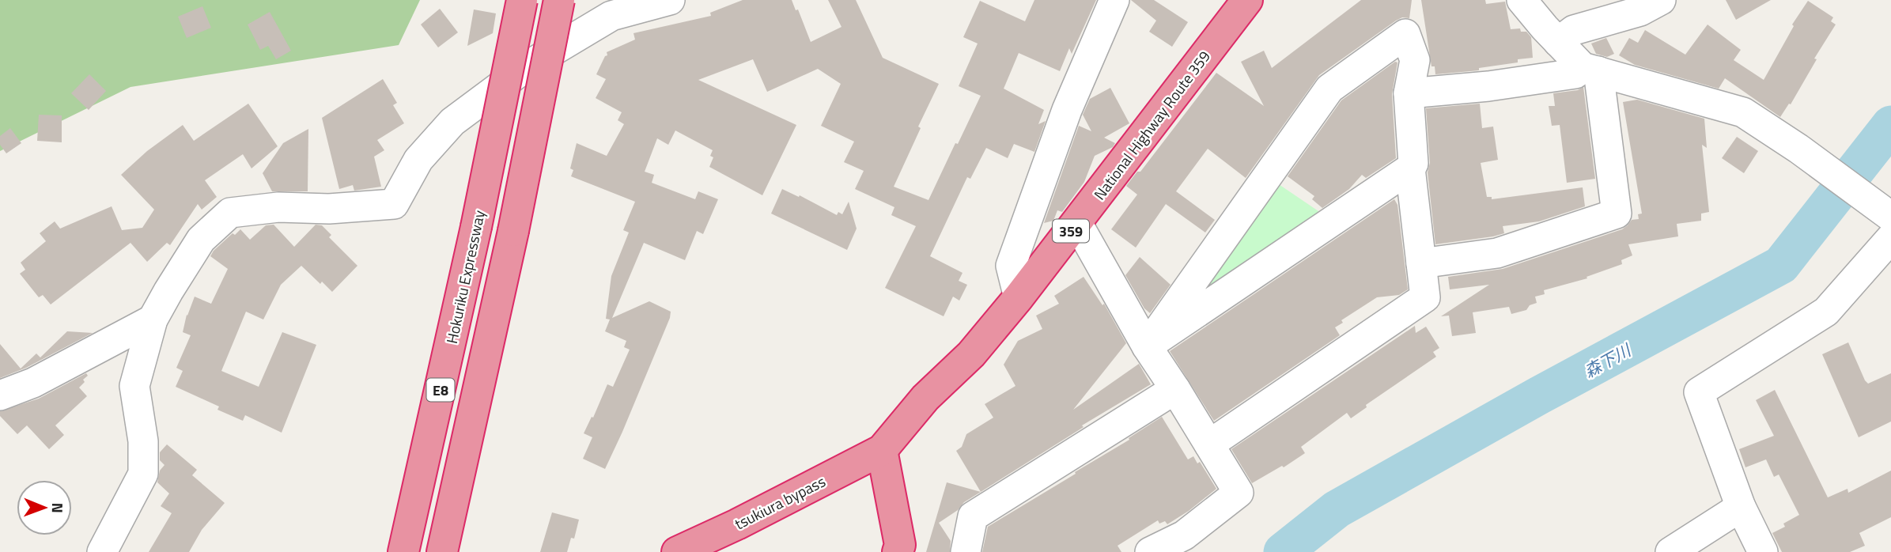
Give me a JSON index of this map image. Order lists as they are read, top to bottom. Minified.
{"streets":{"highway":["National Highway Route 359","359","Hokuriku Expressway","E8","tsukiura bypass"]},"crossings":[["National Highway Route 359","tsukiura bypass"]],"water":["森下川"],"north":"right"}
